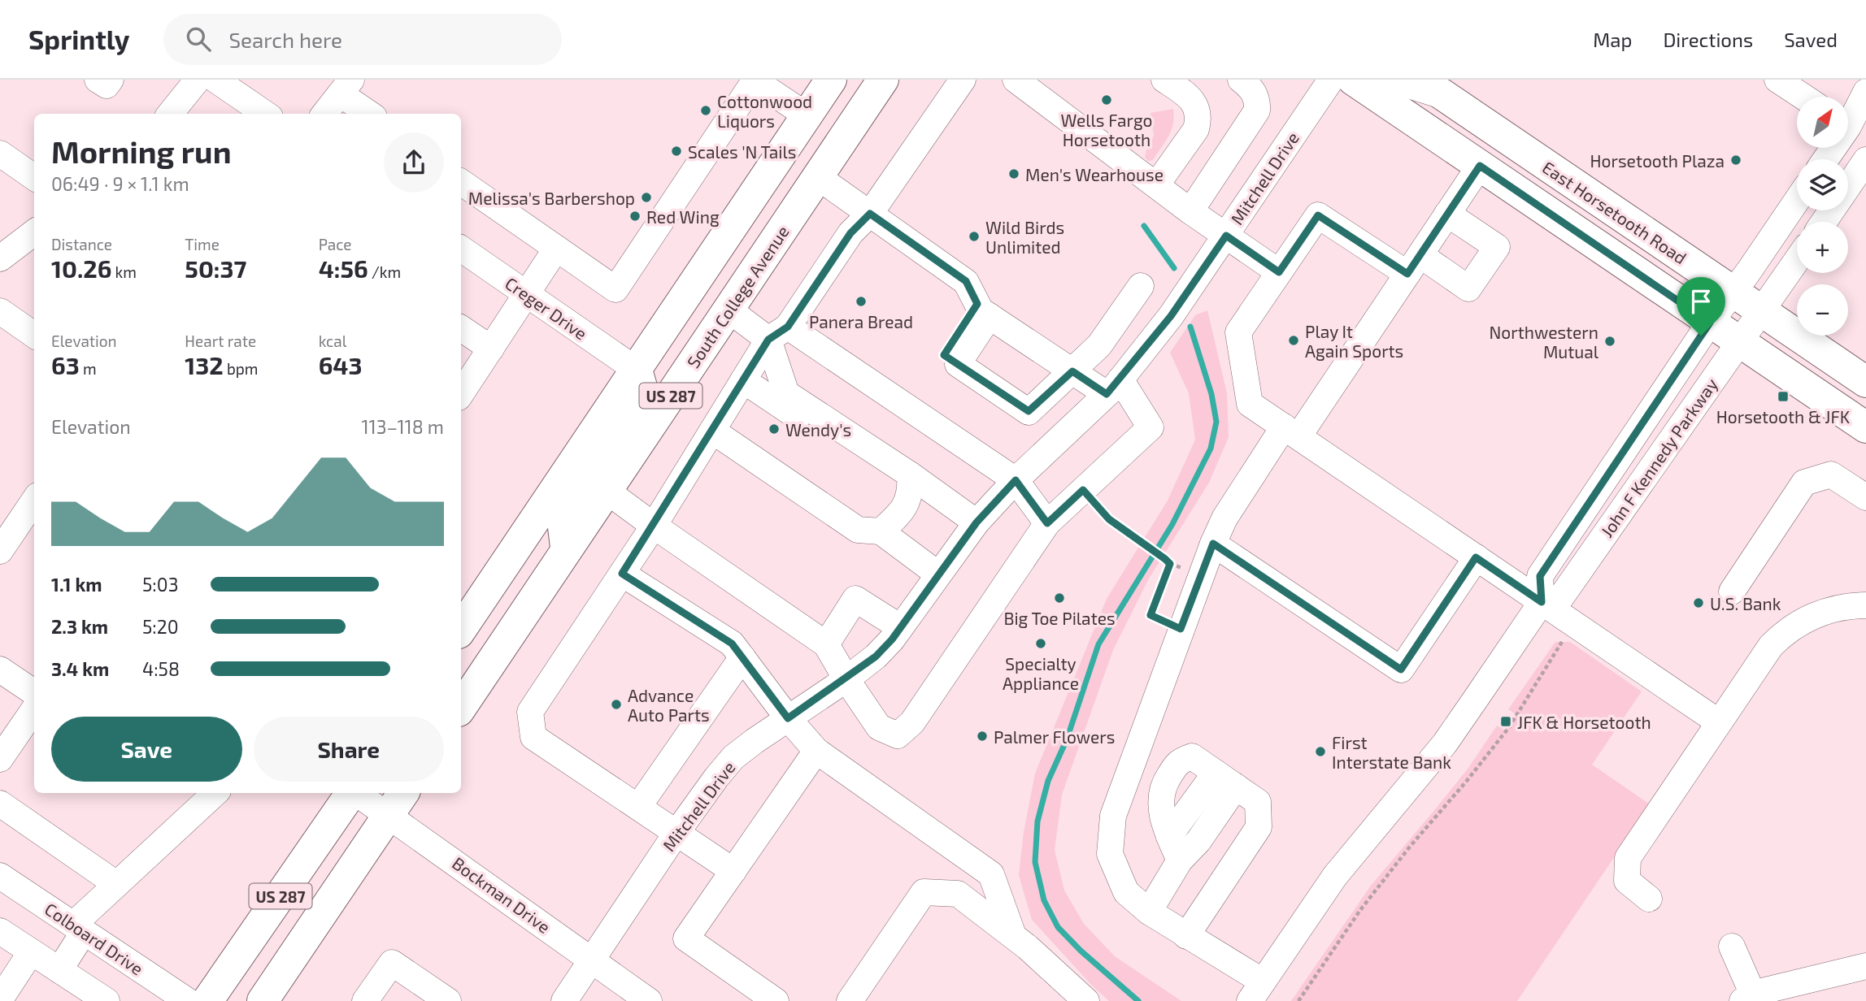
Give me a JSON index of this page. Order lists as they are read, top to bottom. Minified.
{"streets":{"main road":["East Horsetooth Road","South College Avenue","US 287"],"street":["Mitchell Drive","Creger Drive","John F Kennedy Parkway","Bockman Drive","Colboard Drive"]},"crossings":[["Mitchell Drive","Bockman Drive"],["East Horsetooth Road","John F Kennedy Parkway"],["Creger Drive","US 287"],["US 287","Bockman Drive"]],"places":{"other":["Wells Fargo Horsetooth","Cottonwood Liquors","Scales 'N Tails","Horsetooth Plaza","Men's Wearhouse","Melissa's Barbershop","Red Wing","Wild Birds Unlimited","Panera Bread","Play It Again Sports","Northwestern Mutual","Wendy's","Big Toe Pilates","U.S. Bank","Specialty Appliance","Advance Auto Parts","Palmer Flowers","First Interstate Bank"],"transit":["Horsetooth & JFK","JFK & Horsetooth"]},"north":"top right","page":{"header":"Sprintly","search":"Search here","nav":["Map","Directions","Saved"],"map_buttons":["+","−"],"heading":["Morning run","06:49 · 9 × 1.1 km"],"stats":[["Distance","10.26 km"],["Time","50:37"],["Pace","4:56 /km"],["Elevation","63 m"],["Heart rate","132 bpm"],["kcal","643"]],"chart":["Elevation","113–118 m"],"list":[{"name":"1.1 km","note":"5:03"},{"name":"2.3 km","note":"5:20"},{"name":"3.4 km","note":"4:58"}],"buttons":["Save","Share"]}}
